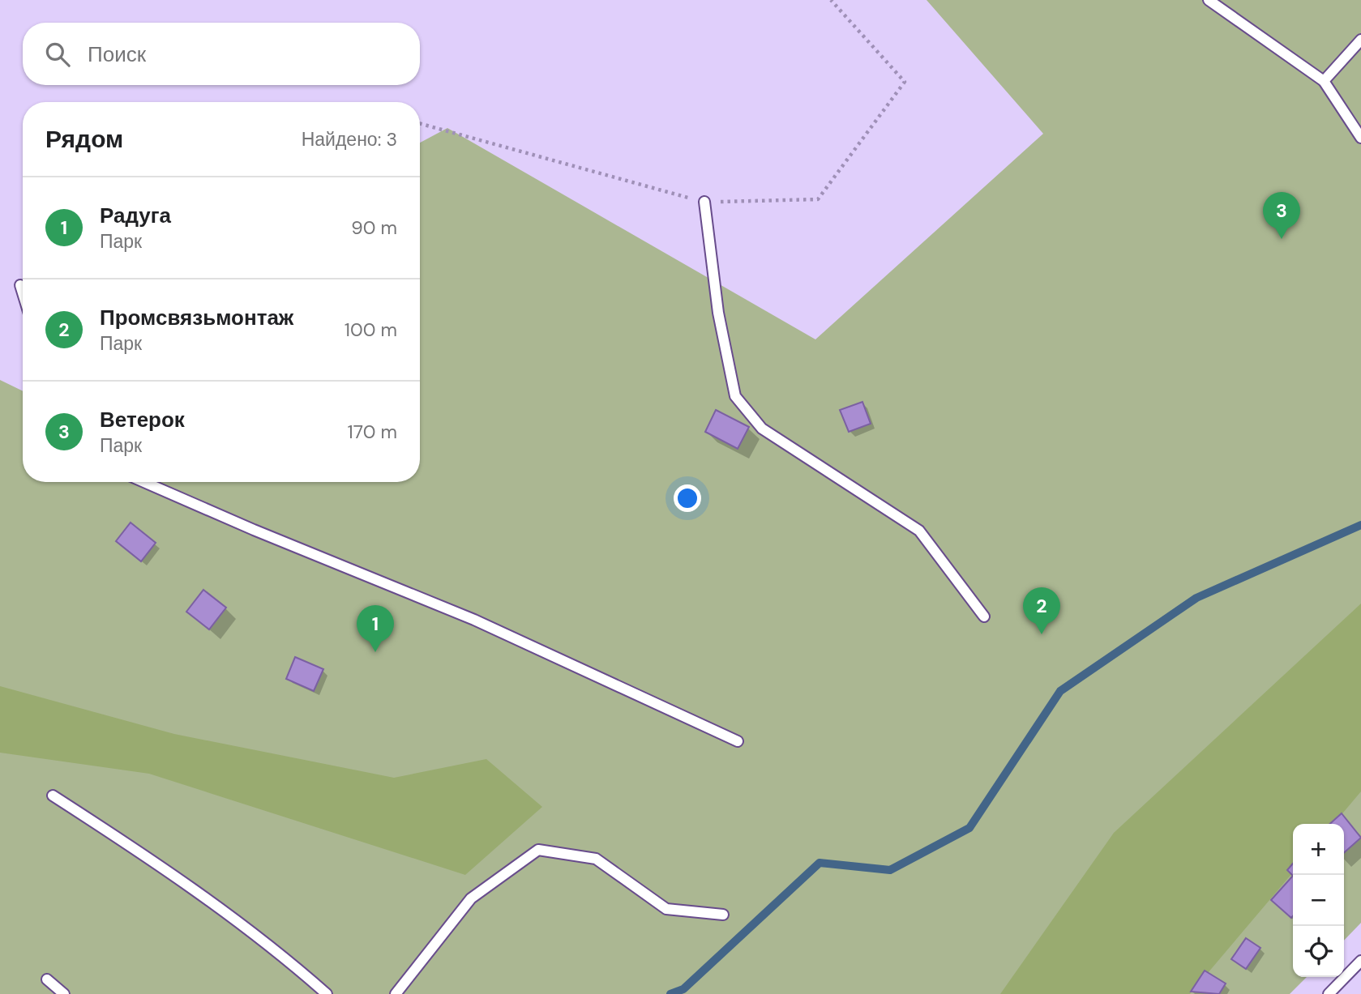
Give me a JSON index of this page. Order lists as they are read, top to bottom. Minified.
{"page":{"search":"Поиск","heading":["Рядом","Найдено: 3"],"list":[{"mark":"1","name":"Радуга","note":"Парк","value":"90 m"},{"mark":"2","name":"Промсвязьмонтаж","note":"Парк","value":"100 m"},{"mark":"3","name":"Ветерок","note":"Парк","value":"170 m"}],"pins":["3","2","1"],"map_buttons":["+","−"]}}
